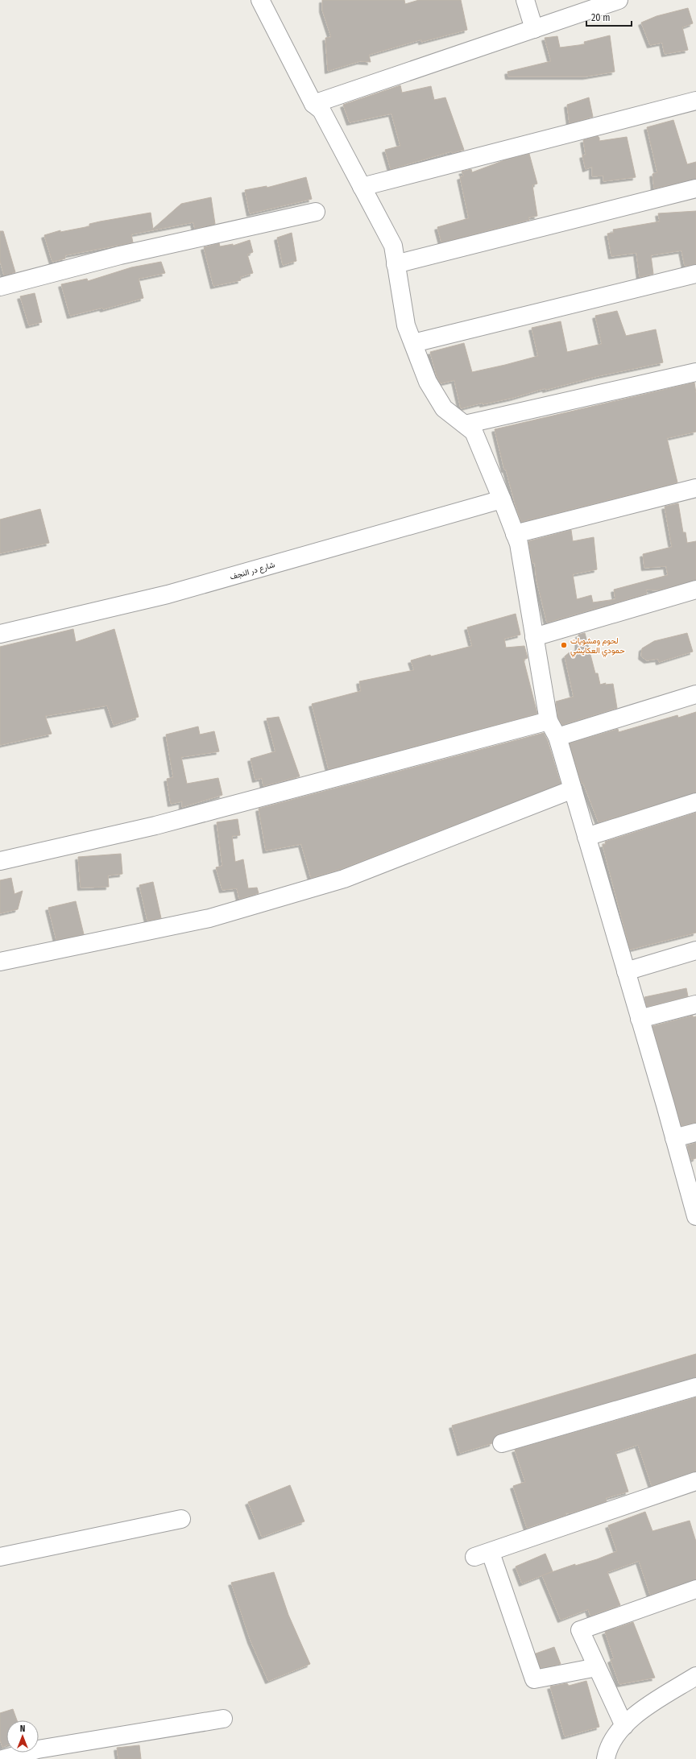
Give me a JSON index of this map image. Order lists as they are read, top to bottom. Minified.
{"streets":{"street":["شارع در النجف"]},"places":["لحوم ومشويات حمودي العكايشي"],"scale_bar":"20 m","north":"top"}
